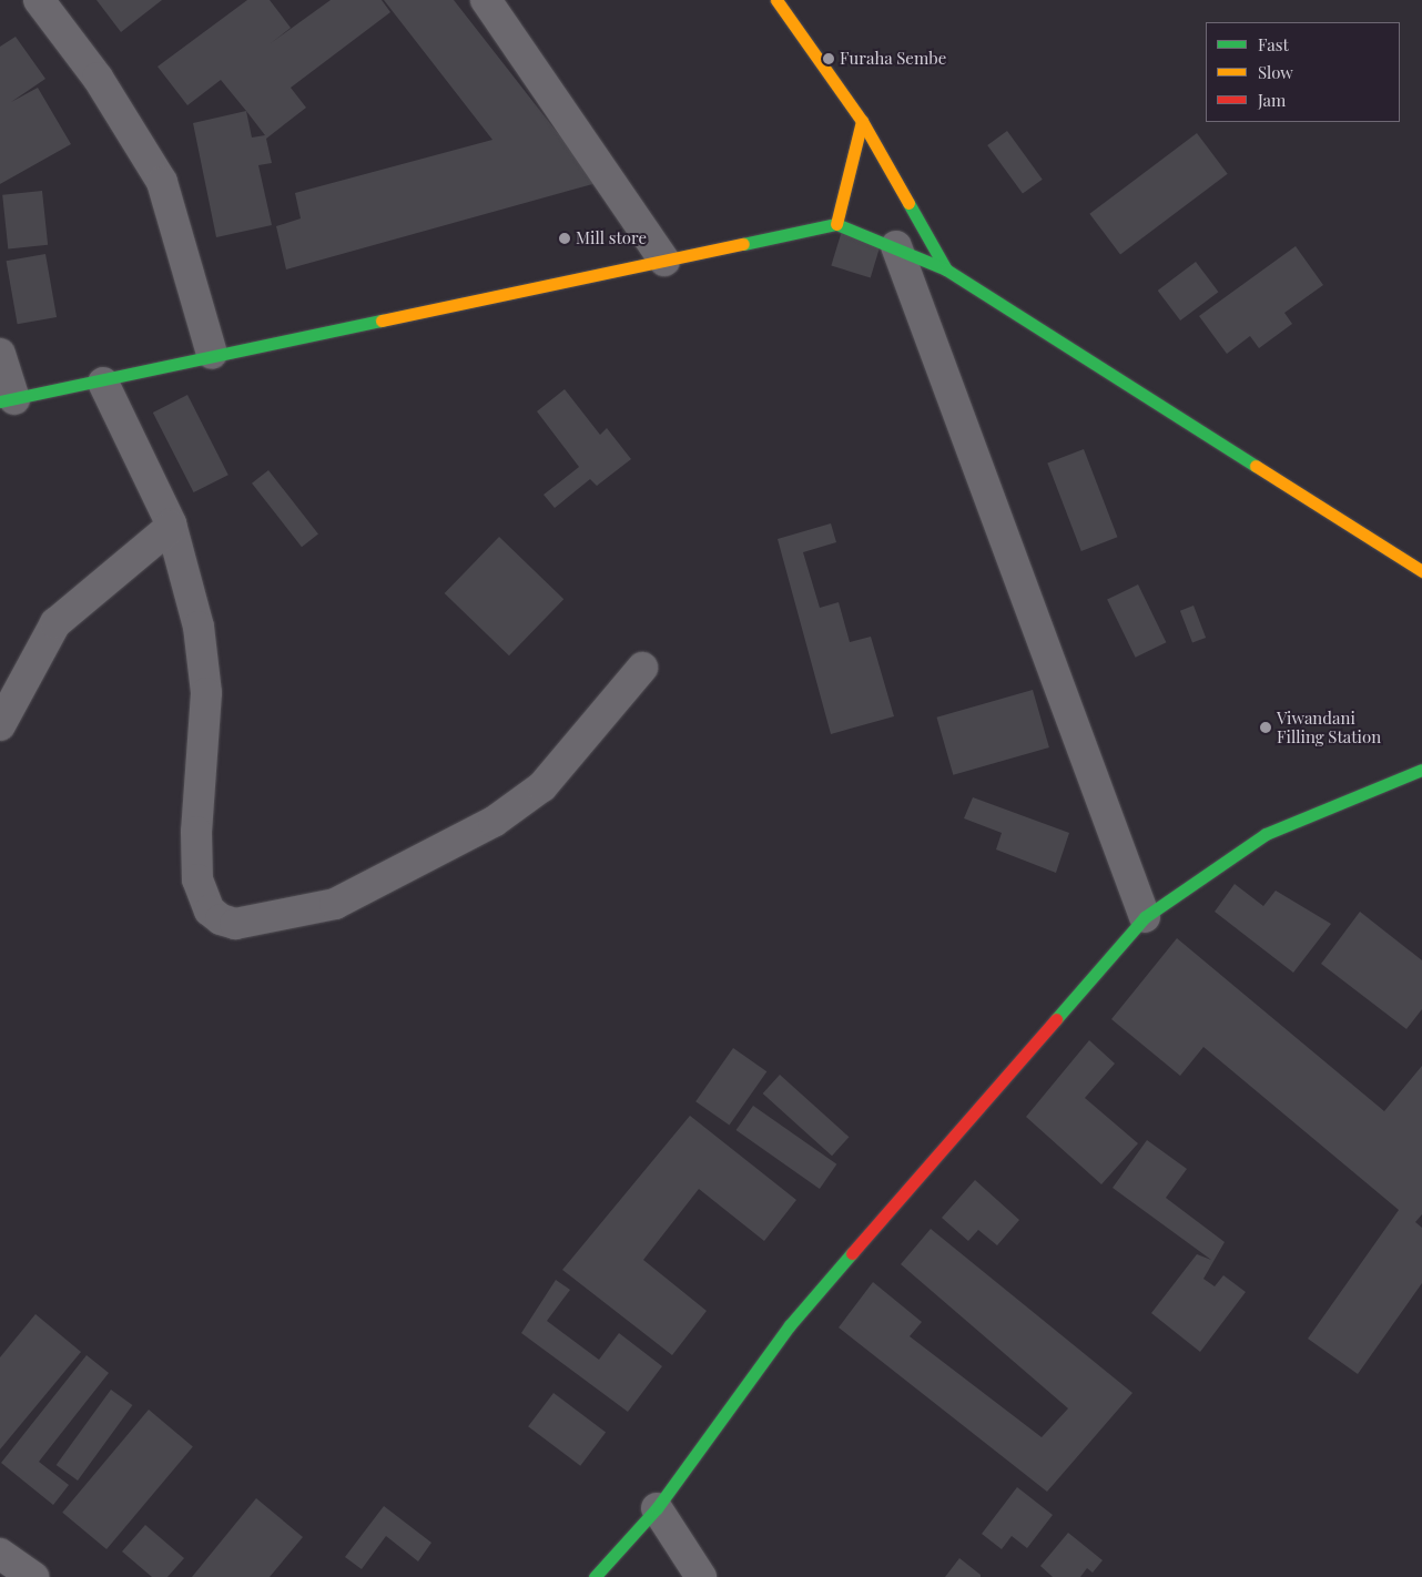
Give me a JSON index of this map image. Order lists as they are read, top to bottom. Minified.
{"places":["Furaha Sembe","Mill store","Viwandani Filling Station"],"legend":["Fast","Slow","Jam"]}
